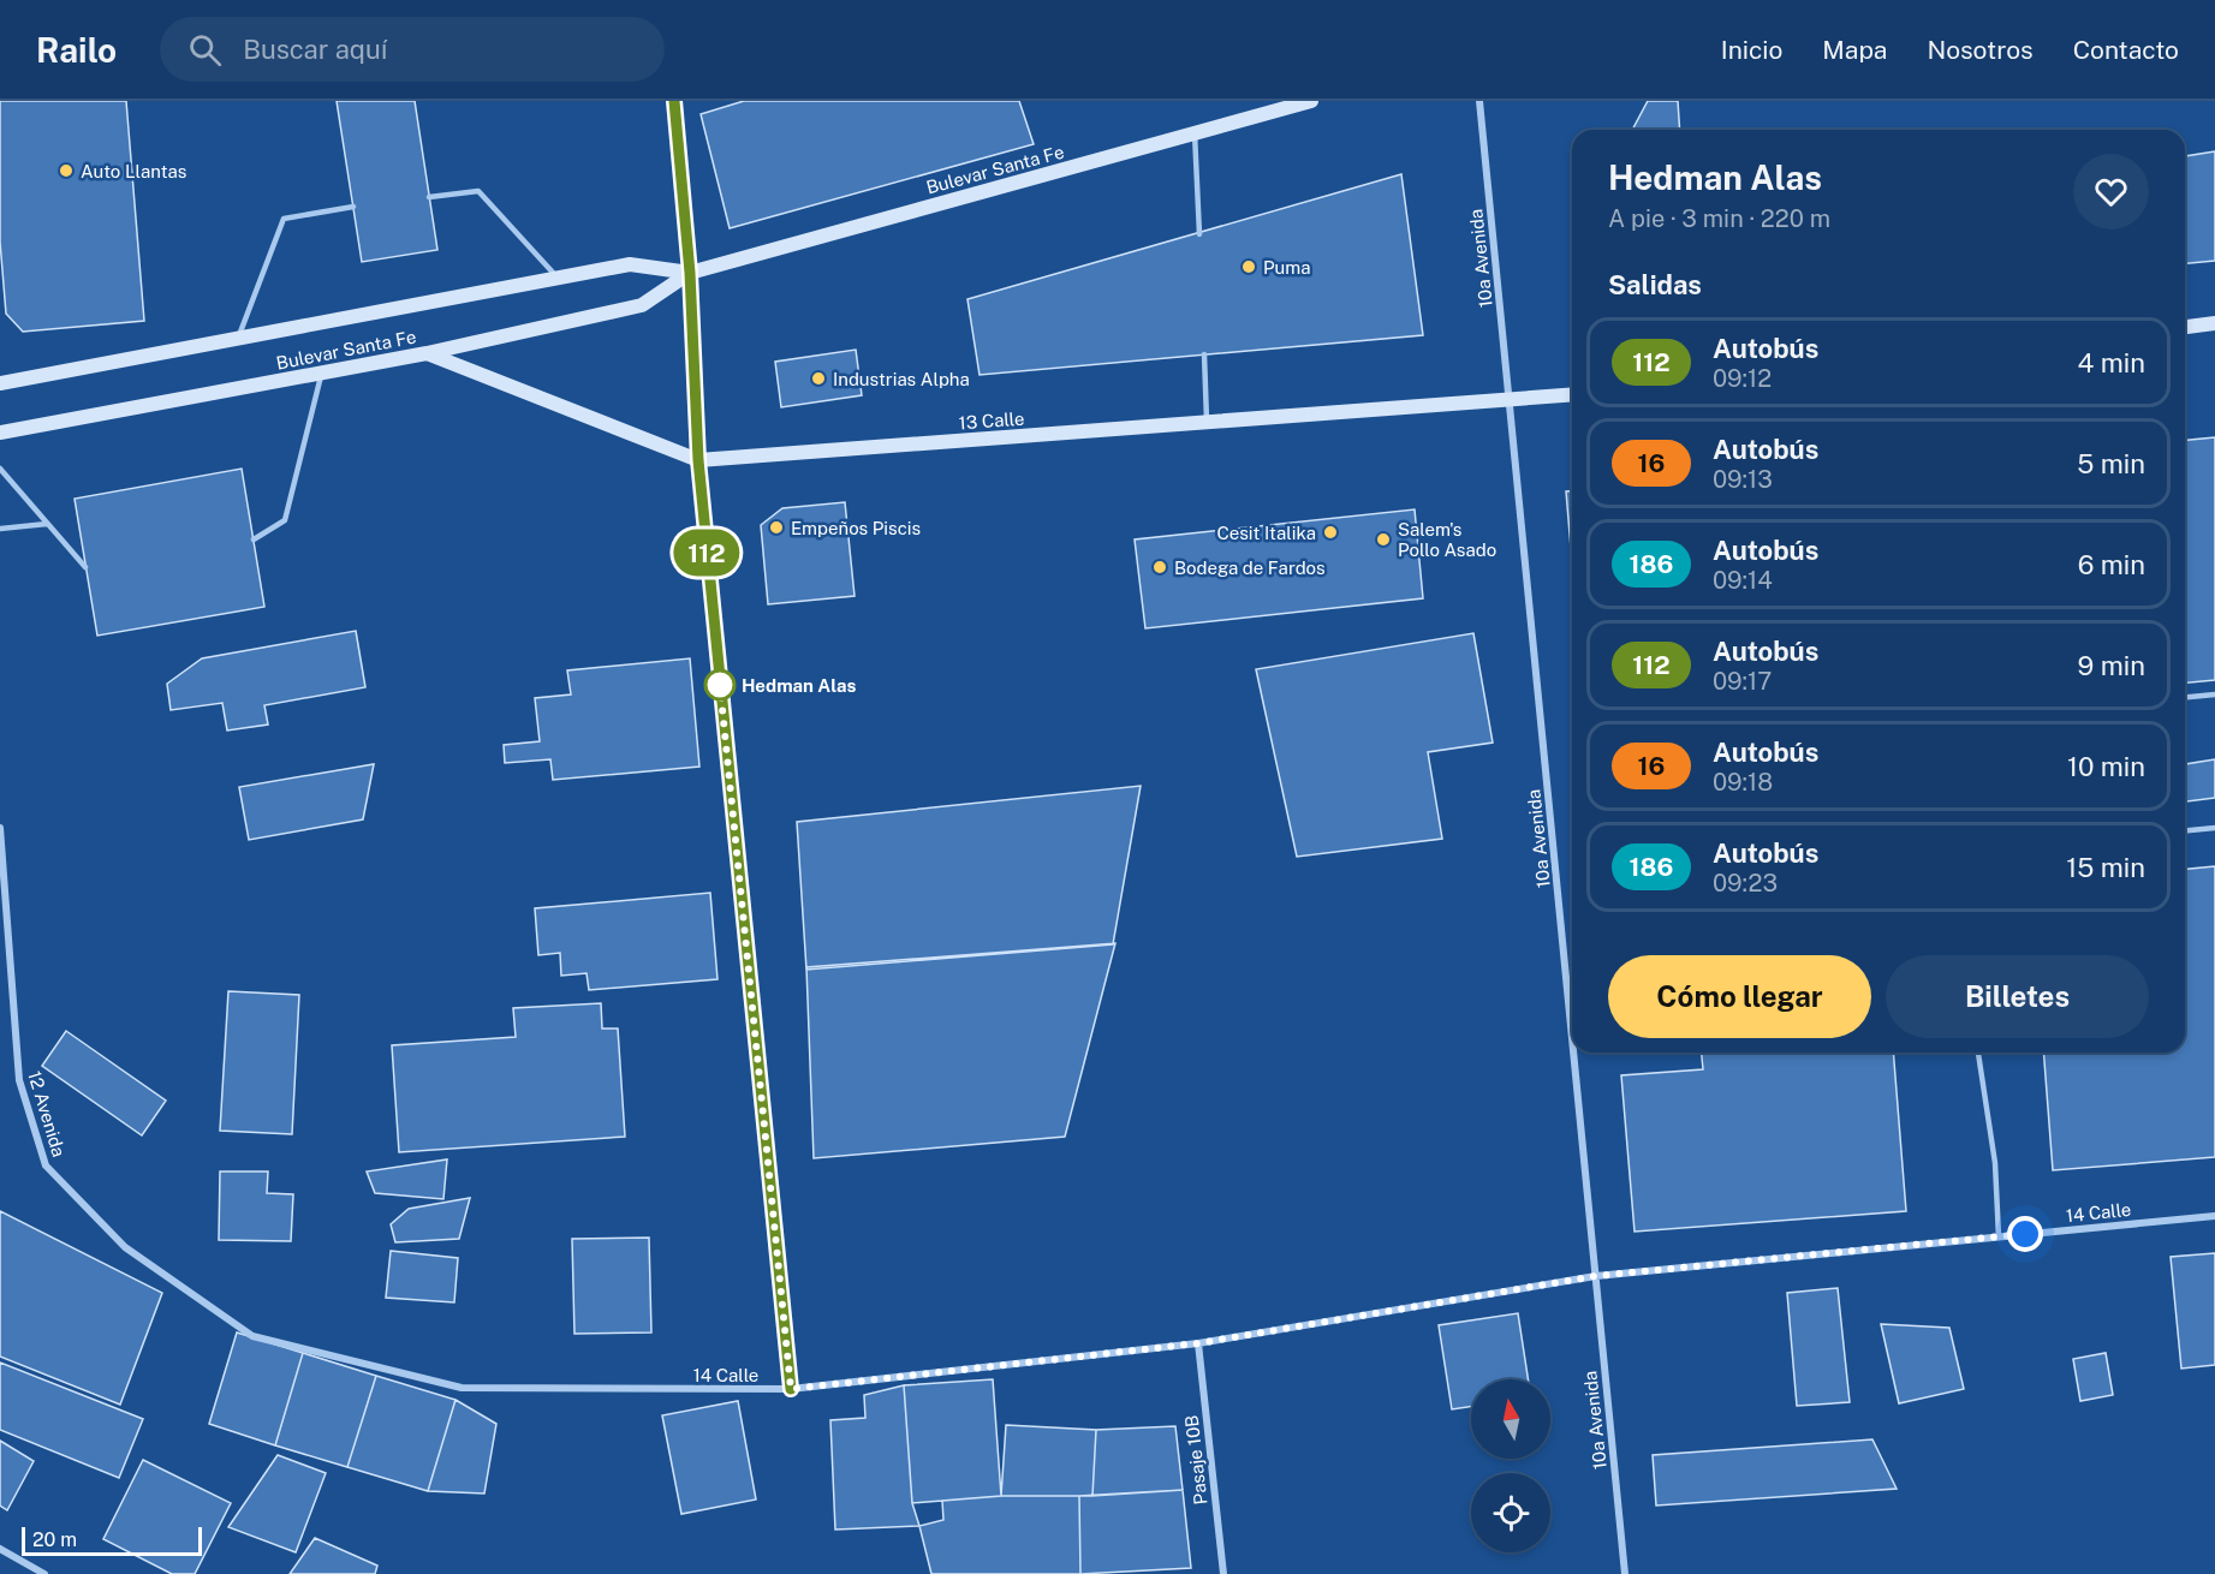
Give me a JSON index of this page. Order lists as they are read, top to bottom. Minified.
{"streets":{"main road":["Bulevar Santa Fe","13 Calle"],"street":["10a Avenida","12 Avenida","14 Calle","Pasaje 10B"]},"crossings":[["Bulevar Santa Fe","13 Calle"],["10a Avenida","13 Calle"],["10a Avenida","14 Calle"],["12 Avenida","14 Calle"],["14 Calle","Pasaje 10B"]],"places":["Auto Llantas","Puma","Industrias Alpha","Empeños Piscis","Cesit Italika","Salem's Pollo Asado","Bodega de Fardos","Hedman Alas"],"lines":["bus line 112"],"scale_bar":"20 m","north":"top","page":{"header":"Railo","search":"Buscar aquí","nav":["Inicio","Mapa","Nosotros","Contacto"],"on_map":"112","heading":[["Hedman Alas","A pie · 3 min · 220 m"],"Salidas"],"list":[{"mark":"112","name":"Autobús","note":"09:12","value":"4 min"},{"mark":"16","name":"Autobús","note":"09:13","value":"5 min"},{"mark":"186","name":"Autobús","note":"09:14","value":"6 min"},{"mark":"112","name":"Autobús","note":"09:17","value":"9 min"},{"mark":"16","name":"Autobús","note":"09:18","value":"10 min"},{"mark":"186","name":"Autobús","note":"09:23","value":"15 min"}],"buttons":["Cómo llegar","Billetes"],"scale":"20 m"}}
